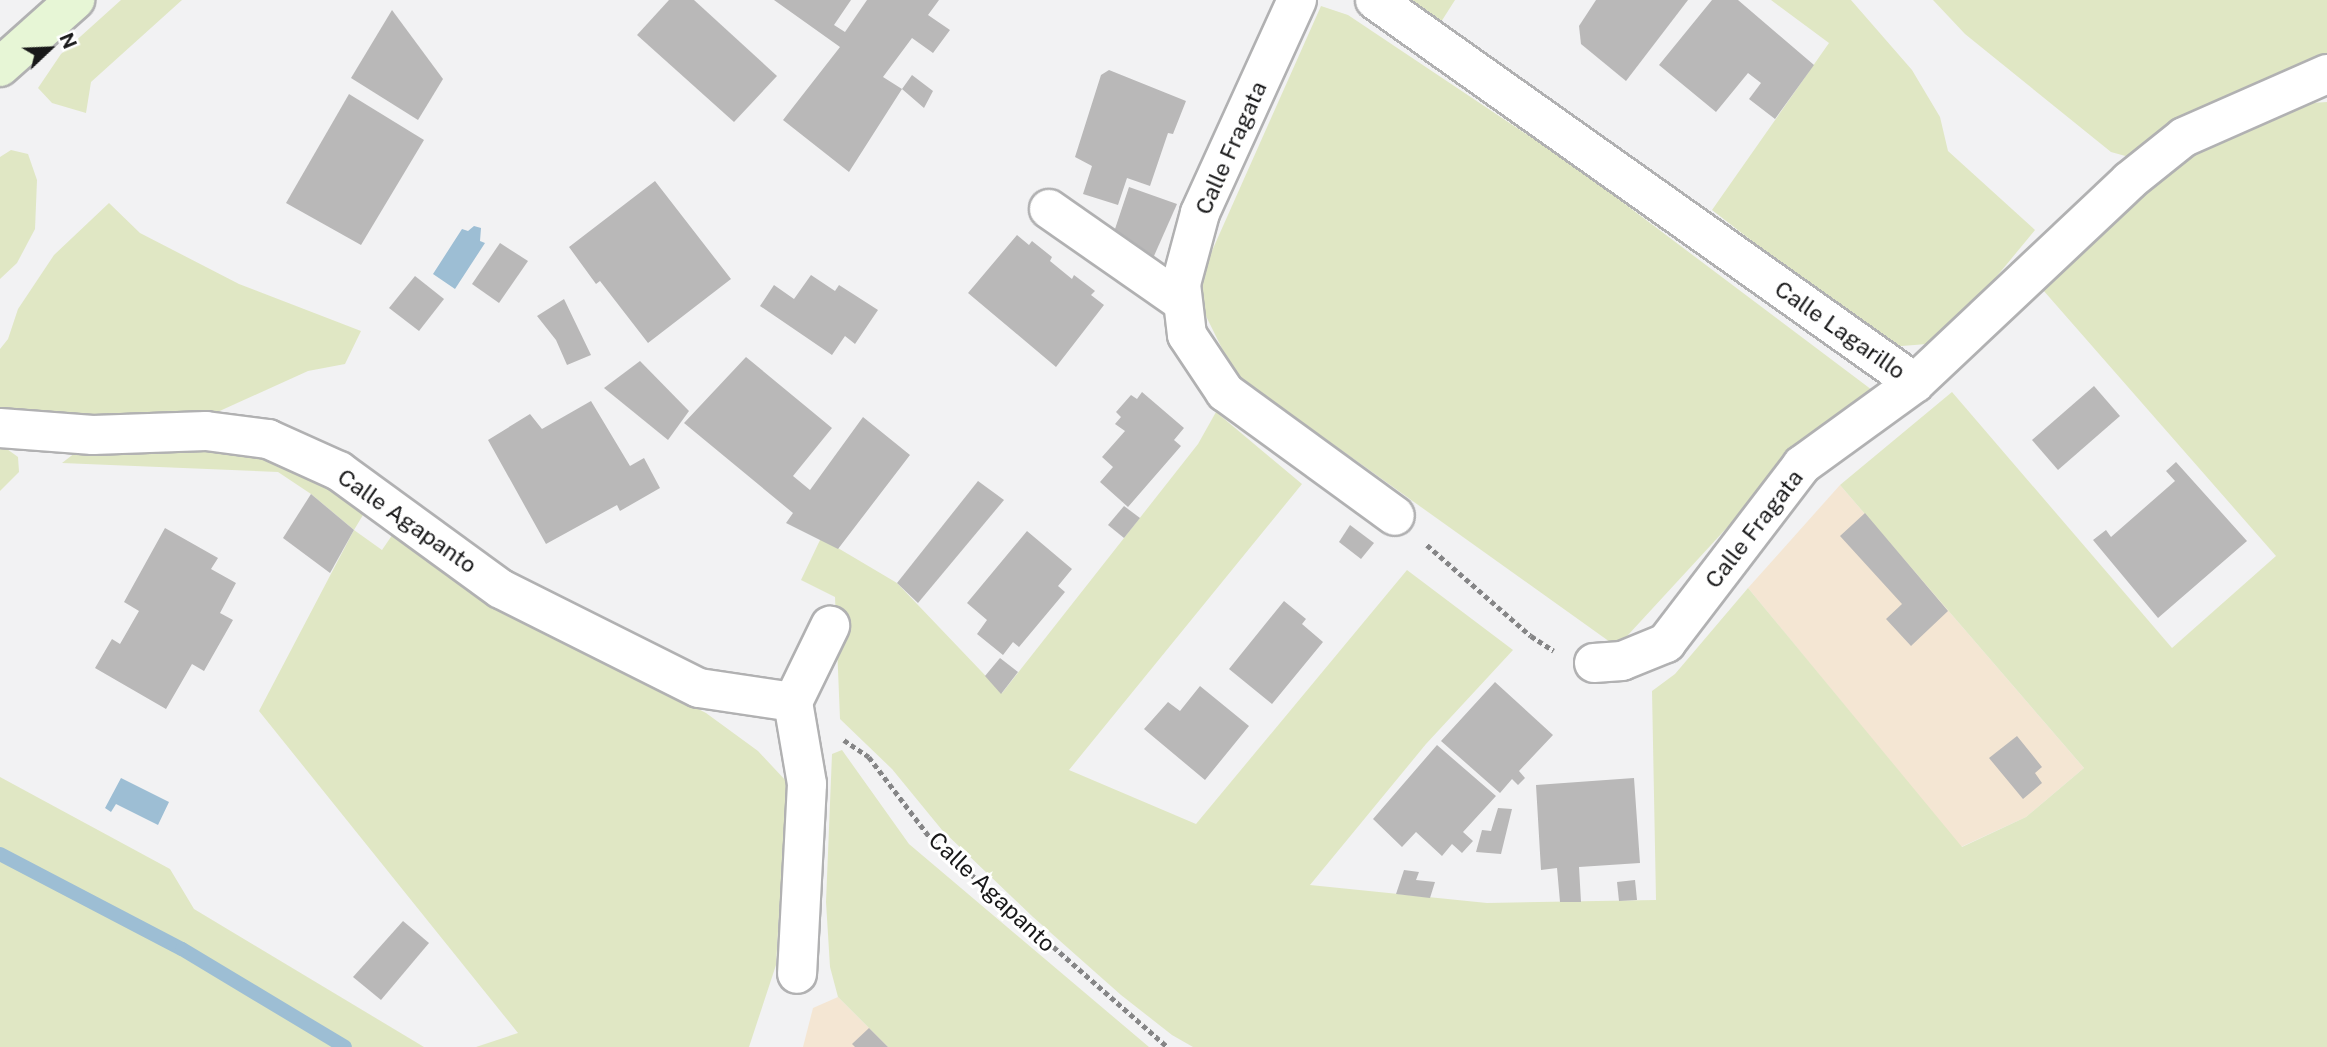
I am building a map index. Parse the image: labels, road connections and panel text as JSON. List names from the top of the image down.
{
  "streets": {
    "street": ["Calle Fragata", "Calle Lagarillo", "Calle Agapanto"]
  },
  "crossings": [
    ["Calle Fragata", "Calle Lagarillo"]
  ],
  "north": "top right"
}
